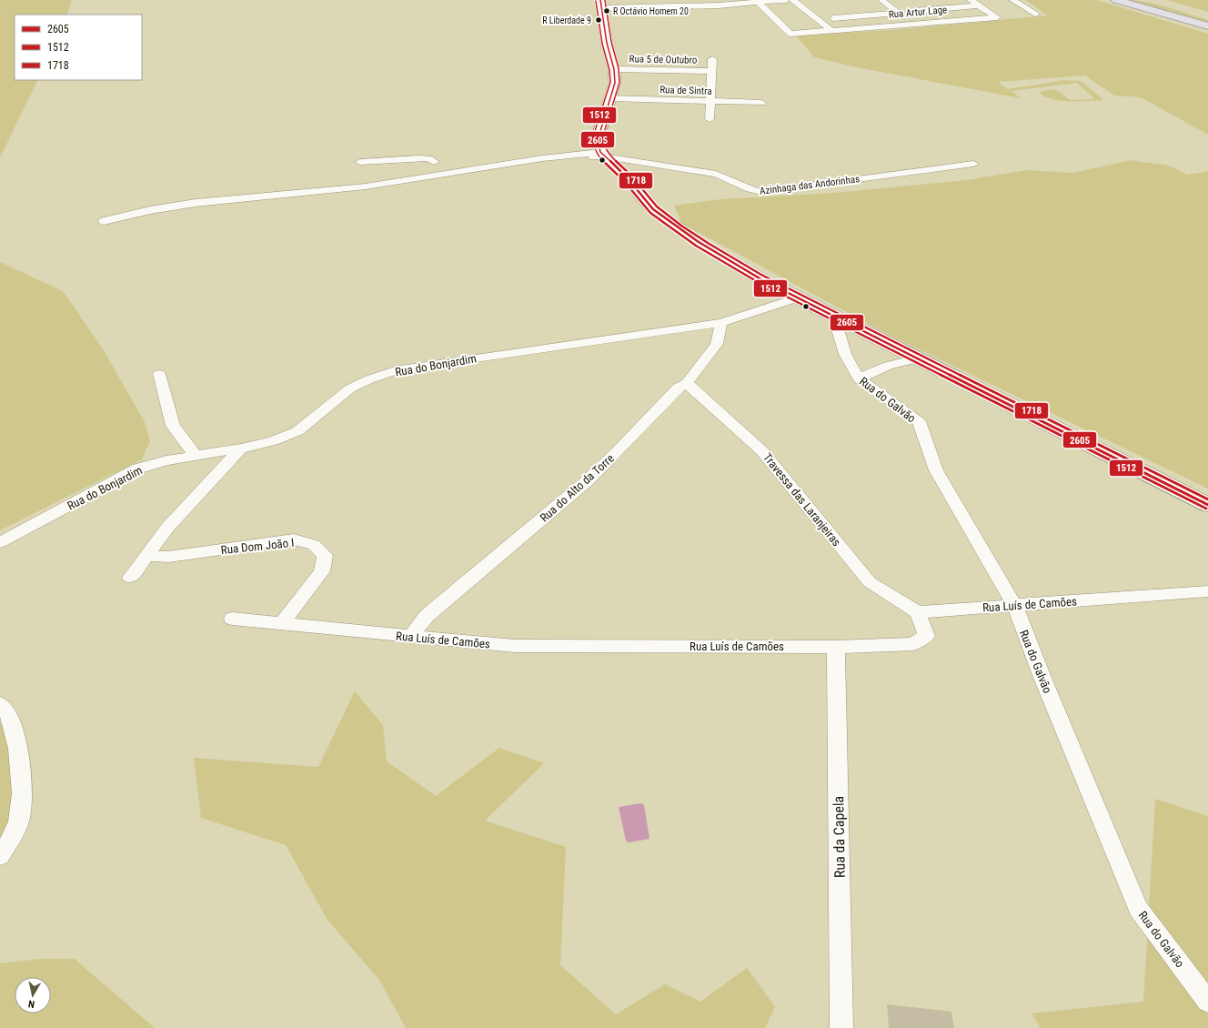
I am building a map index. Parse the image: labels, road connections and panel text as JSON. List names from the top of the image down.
{
  "streets": {
    "street": [
      "Rua Artur Lage",
      "Rua 5 de Outubro",
      "Rua de Sintra",
      "Azinhaga das Andorinhas",
      "Rua do Bonjardim",
      "Rua do Galvão",
      "Rua do Alto da Torre",
      "Travessa das Laranjeiras",
      "Rua Dom João I",
      "Rua Luís de Camões",
      "Rua da Capela"
    ]
  },
  "crossings": [
    ["Rua do Bonjardim", "Rua do Alto da Torre"],
    ["Rua do Galvão", "Rua Luís de Camões"],
    ["Rua do Alto da Torre", "Travessa das Laranjeiras"],
    ["Rua do Alto da Torre", "Rua Luís de Camões"],
    ["Travessa das Laranjeiras", "Rua Luís de Camões"],
    ["Rua Dom João I", "Rua Luís de Camões"],
    ["Rua Luís de Camões", "Rua da Capela"]
  ],
  "places": ["R Octávio Homem 20", "R Liberdade 9"],
  "lines": ["transit line 2605", "transit line 1718", "transit line 1512"],
  "legend": ["2605", "1512", "1718"],
  "north": "bottom"
}
